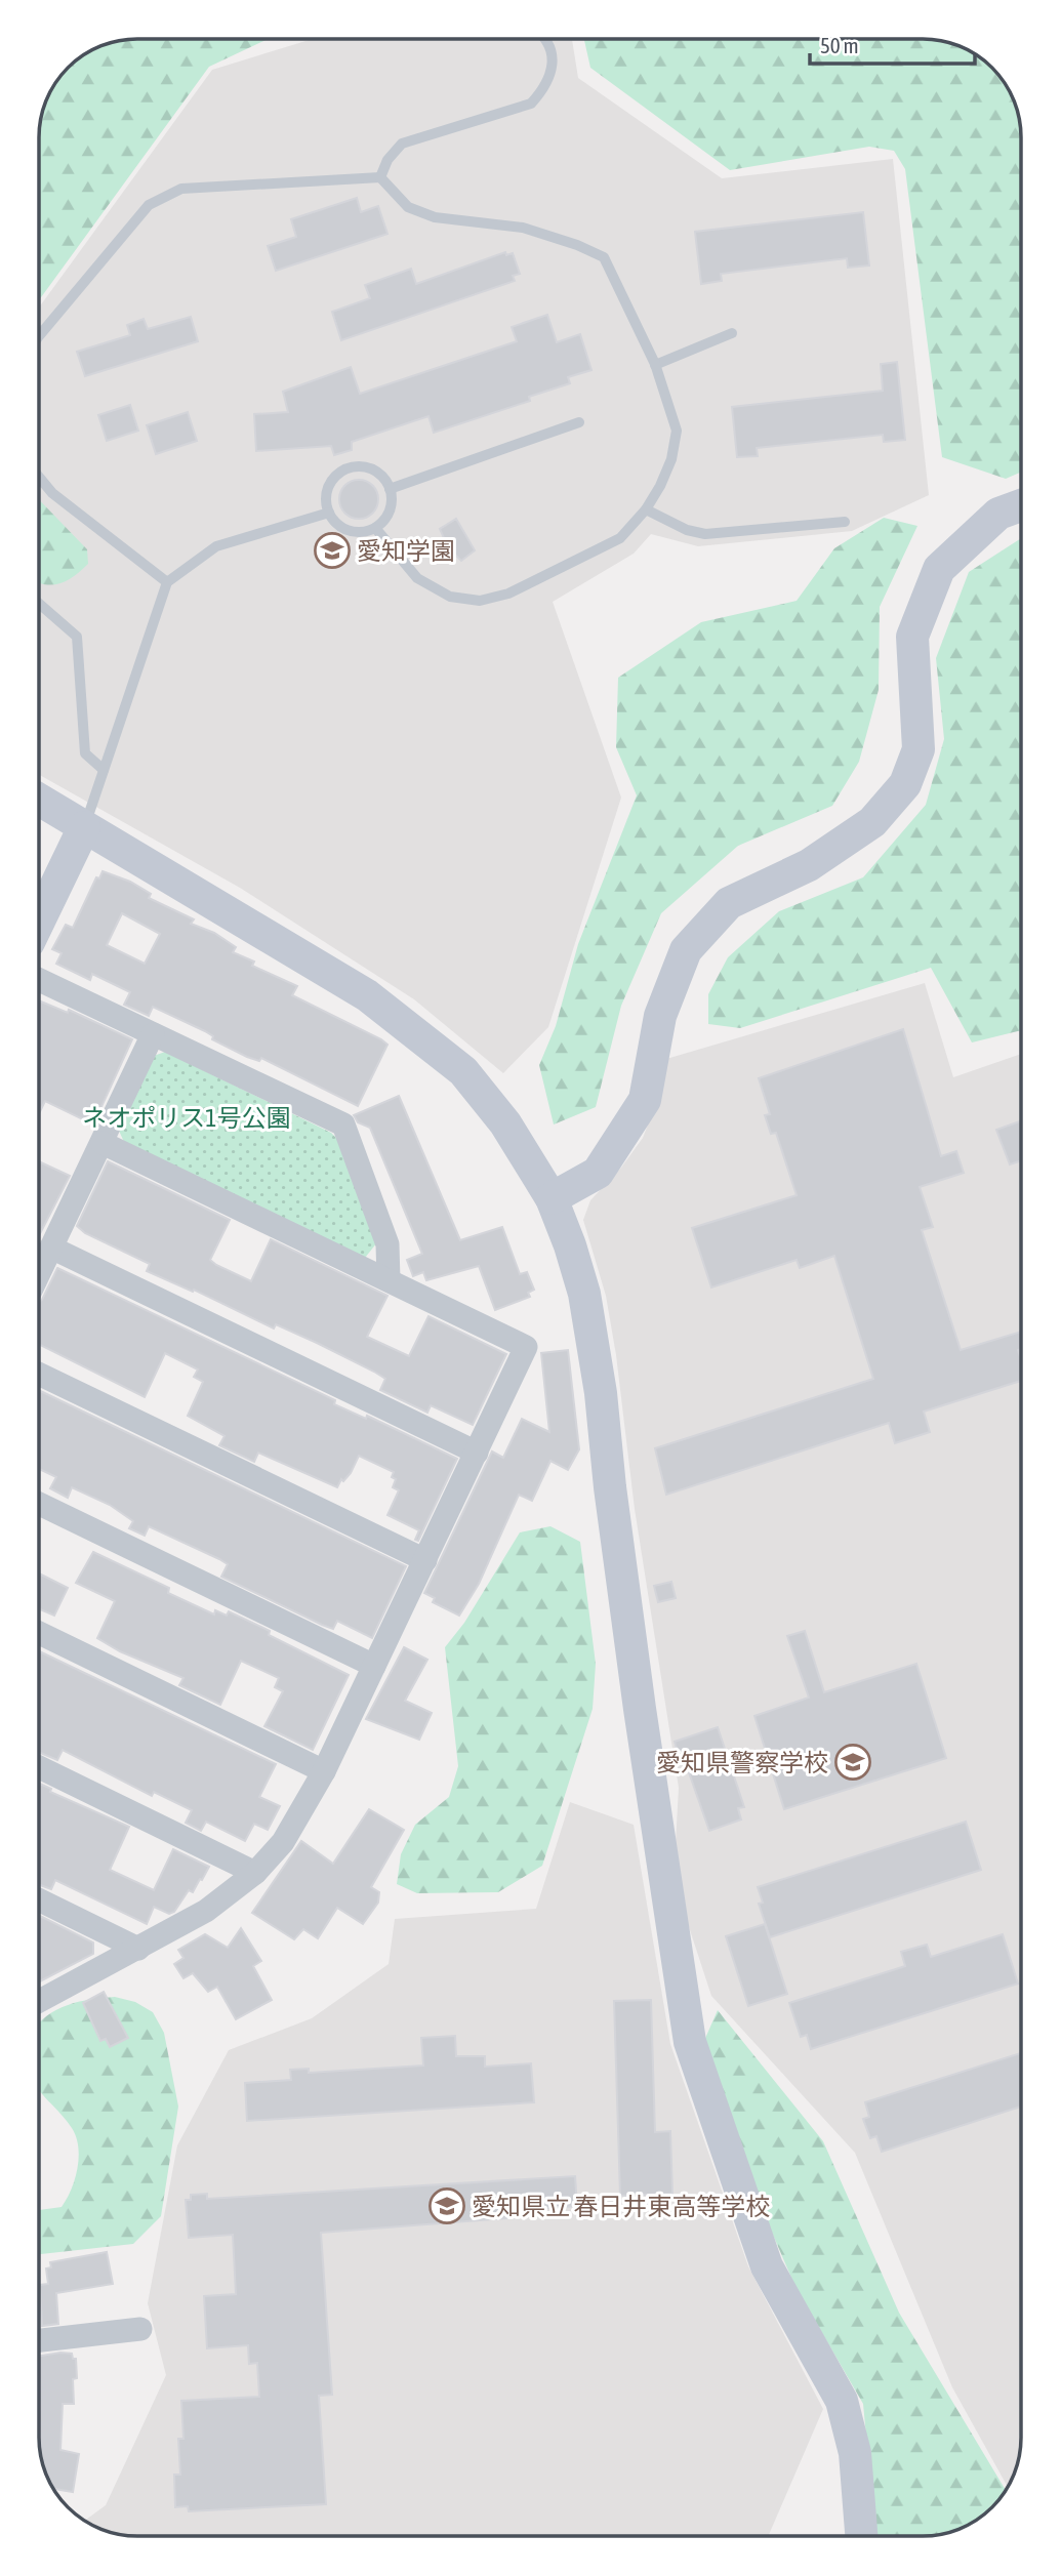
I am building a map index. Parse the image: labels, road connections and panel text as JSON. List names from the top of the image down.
{
  "parks": ["ネオポリス1号公園"],
  "places": {
    "school or university": ["愛知学園", "愛知県警察学校", "愛知県立 春日井東高等学校"]
  },
  "scale_bar": "50 m"
}
